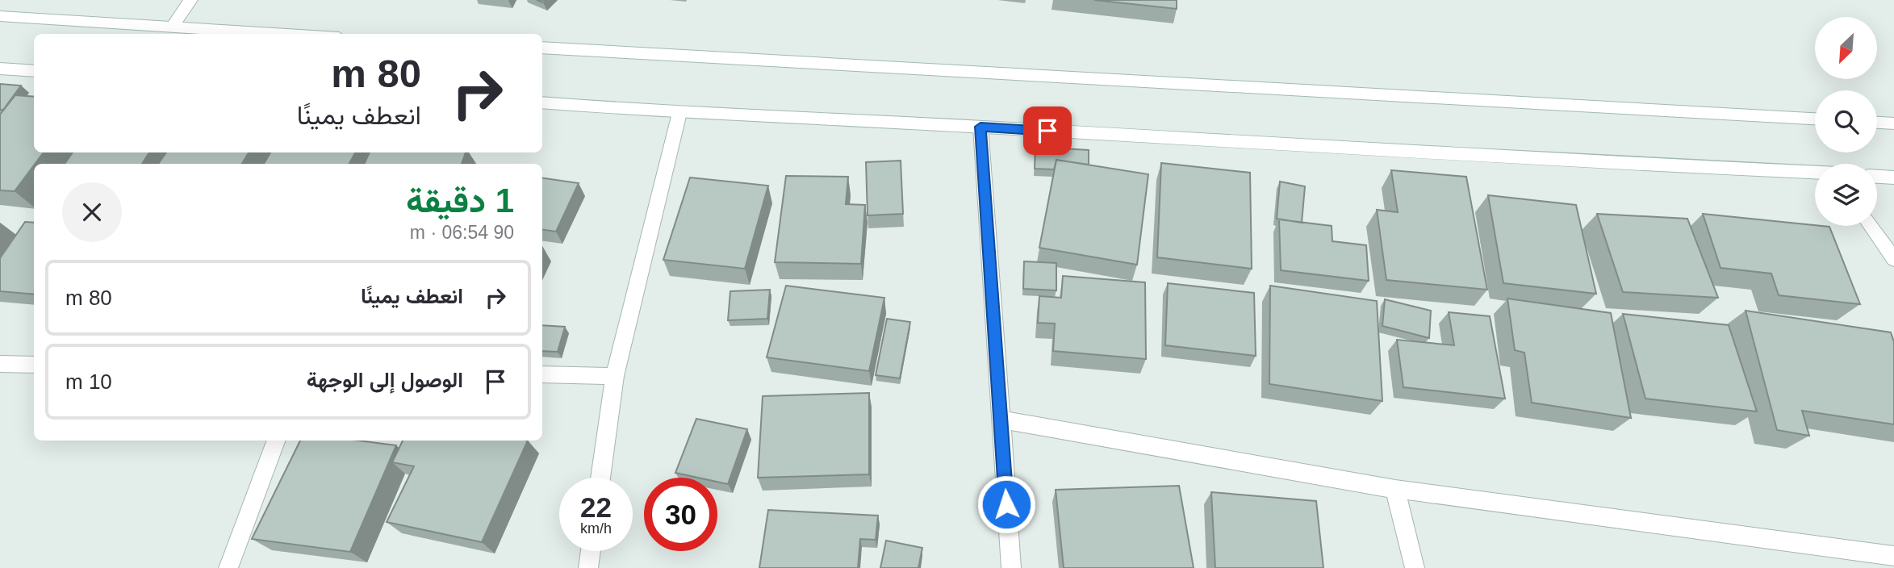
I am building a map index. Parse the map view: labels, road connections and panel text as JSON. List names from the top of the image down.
{
  "north": "bottom left",
  "page": {
    "turn": ["80 m", "انعطف يمينًا"],
    "heading": ["1 دقيقة", "90 m · 06:54"],
    "list": [
      {
        "name": "انعطف يمينًا",
        "value": "80 m"
      },
      {
        "name": "الوصول إلى الوجهة",
        "value": "10 m"
      }
    ],
    "speed": "22 km/h",
    "limit": "30"
  }
}
